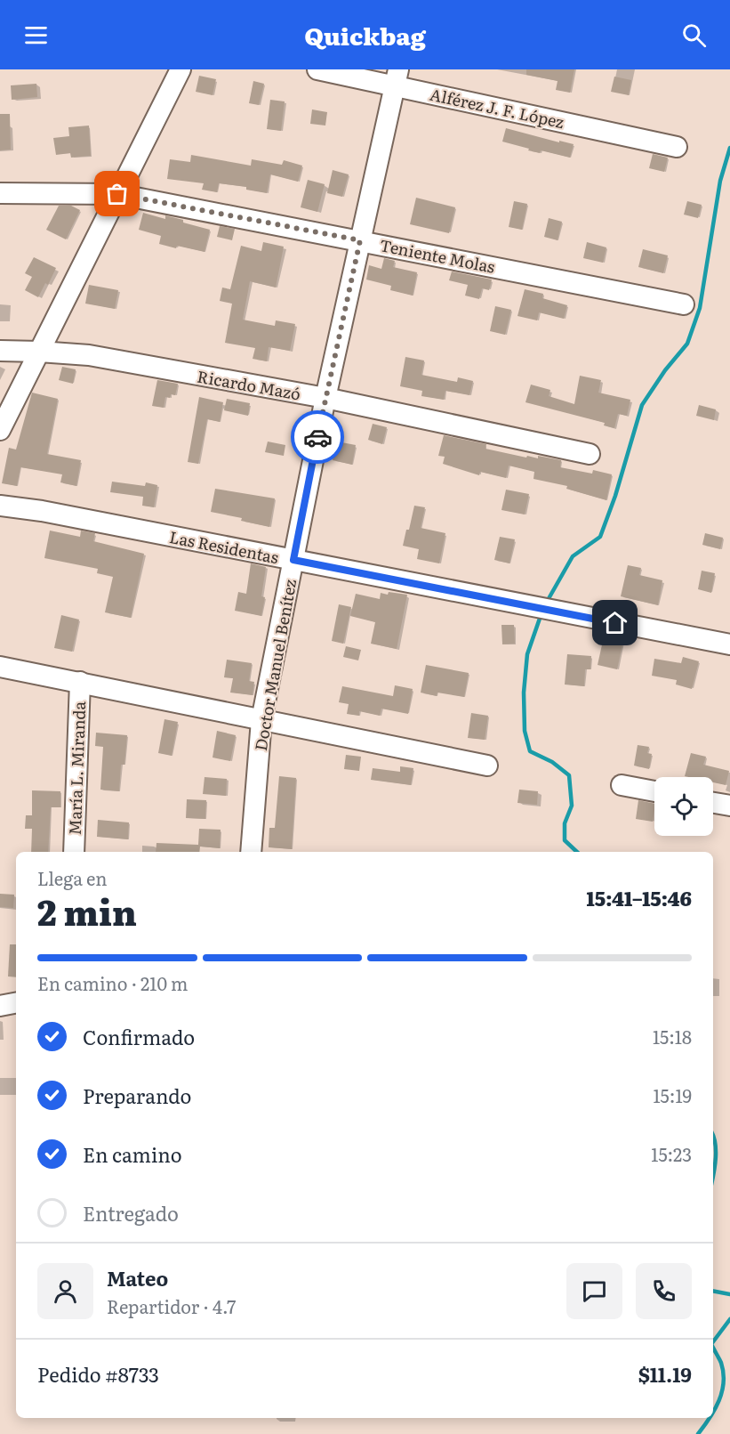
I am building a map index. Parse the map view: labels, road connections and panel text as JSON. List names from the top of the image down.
{
  "streets": {
    "street": [
      "Alférez J. F. López",
      "Teniente Molas",
      "Ricardo Mazó",
      "Las Residentas",
      "Doctor Manuel Benítez",
      "María L. Miranda"
    ]
  },
  "crossings": [
    ["Alférez J. F. López", "Doctor Manuel Benítez"],
    ["Teniente Molas", "Doctor Manuel Benítez"],
    ["Ricardo Mazó", "Doctor Manuel Benítez"],
    ["Las Residentas", "Doctor Manuel Benítez"]
  ],
  "page": {
    "header": "Quickbag",
    "heading": ["2 min", "Llega en", "15:41–15:46"],
    "panel": [
      "Mateo",
      "Repartidor · 4.7",
      "Pedido #8733",
      "$11.19"
    ],
    "bar": "En camino · 210 m",
    "list": [
      ["Confirmado", "15:18"],
      ["Preparando", "15:19"],
      ["En camino", "15:23"],
      "Entregado"
    ]
  }
}
